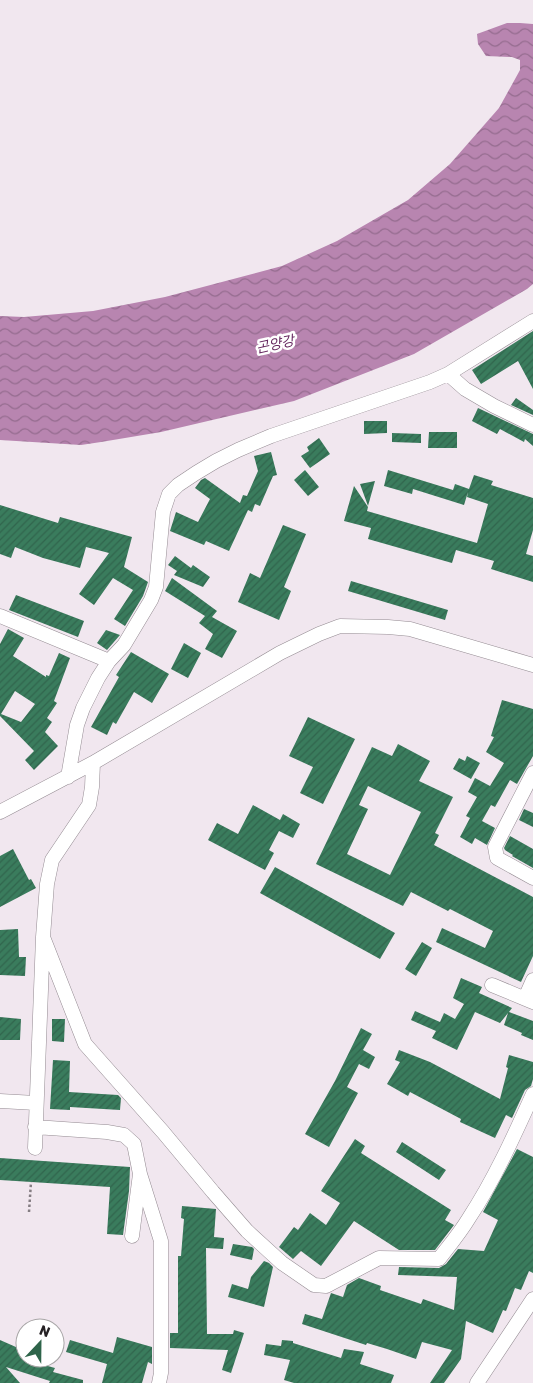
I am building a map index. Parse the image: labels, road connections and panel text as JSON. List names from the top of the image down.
{
  "water": ["곤양강"],
  "north": "top"
}
